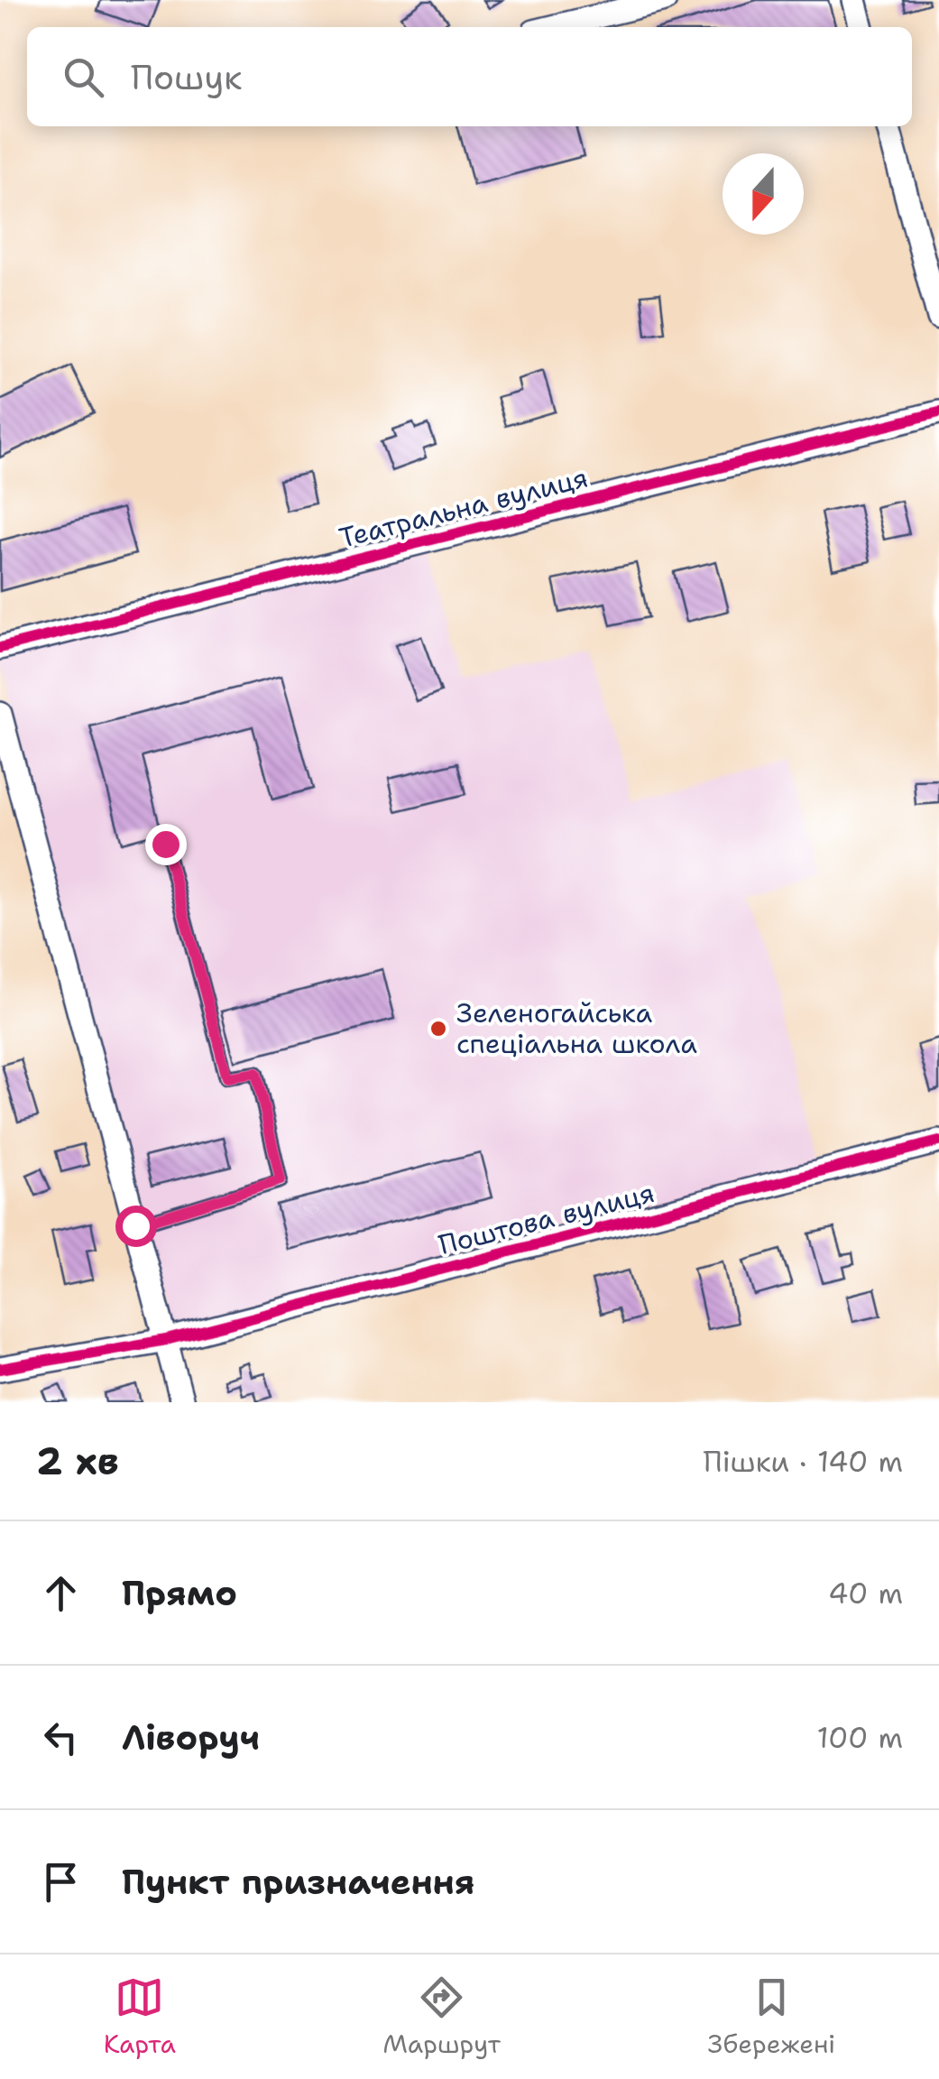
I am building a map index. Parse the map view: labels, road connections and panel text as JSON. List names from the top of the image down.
{
  "streets": {
    "street": ["Театральна вулиця", "Поштова вулиця"]
  },
  "places": ["Зеленогайська спеціальна школа"],
  "north": "bottom",
  "page": {
    "search": "Пошук",
    "heading": ["2 хв", "Пішки · 140 m"],
    "list": [
      ["Прямо", "40 m"],
      ["Ліворуч", "100 m"],
      "Пункт призначення"
    ],
    "nav": ["Карта", "Маршрут", "Збережені"]
  }
}
